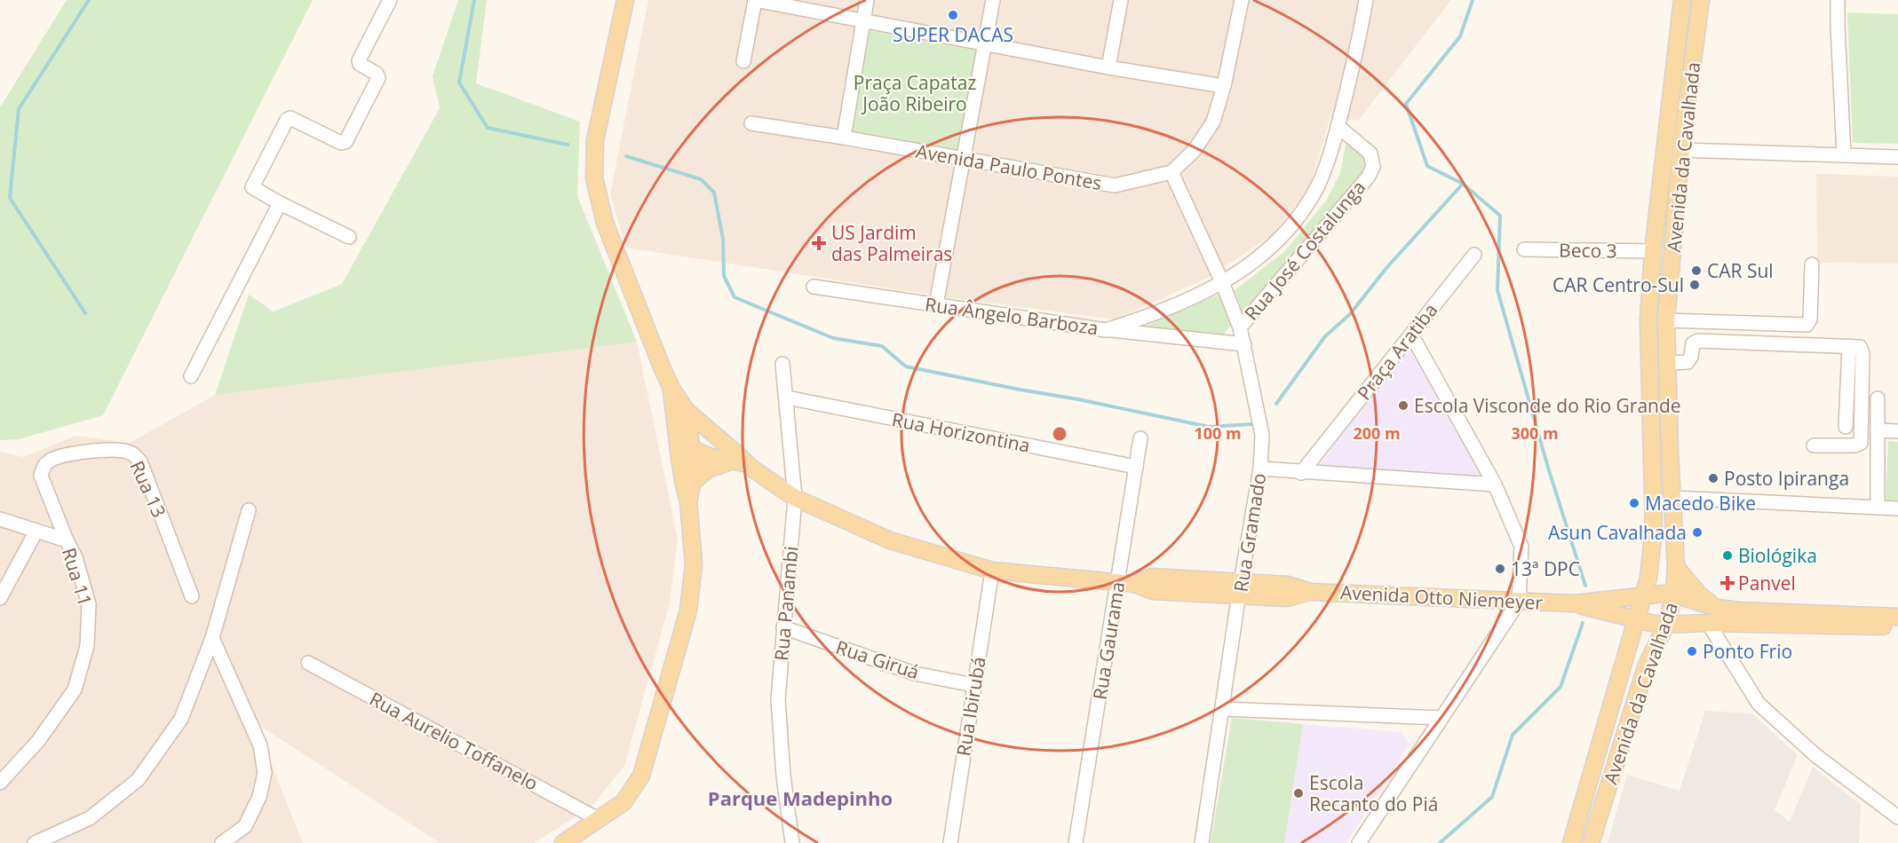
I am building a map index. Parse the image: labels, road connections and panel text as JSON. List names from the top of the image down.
{
  "streets": {
    "main road": ["Avenida da Cavalhada", "Avenida Otto Niemeyer"],
    "street": [
      "Avenida Paulo Pontes",
      "Rua José Costalunga",
      "Beco 3",
      "Rua Ângelo Barboza",
      "Praça Aratiba",
      "Rua Horizontina",
      "Rua 13",
      "Rua Gramado",
      "Rua 11",
      "Rua Panambi",
      "Rua Gaurama",
      "Rua Giruá",
      "Rua Ibirubá",
      "Rua Aurelio Toffanelo"
    ]
  },
  "crossings": [
    ["Avenida da Cavalhada", "Beco 3"],
    ["Avenida da Cavalhada", "Avenida Otto Niemeyer"],
    ["Avenida Paulo Pontes", "Rua Gramado"],
    ["Rua José Costalunga", "Rua Ângelo Barboza"],
    ["Rua José Costalunga", "Rua Gramado"],
    ["Rua Ângelo Barboza", "Rua Gramado"],
    ["Rua Horizontina", "Rua Panambi"],
    ["Rua Horizontina", "Rua Gaurama"],
    ["Rua 13", "Rua 11"],
    ["Rua Gramado", "Avenida Otto Niemeyer"],
    ["Avenida Otto Niemeyer", "Rua Panambi"],
    ["Avenida Otto Niemeyer", "Rua Gaurama"],
    ["Avenida Otto Niemeyer", "Rua Ibirubá"],
    ["Rua Panambi", "Rua Giruá"],
    ["Rua Giruá", "Rua Ibirubá"]
  ],
  "districts": ["Parque Madepinho"],
  "parks": ["Praça Capataz João Ribeiro"],
  "places": {
    "other": [
      "SUPER DACAS",
      "CAR Sul",
      "CAR Centro-Sul",
      "Escola Visconde do Rio Grande",
      "Posto Ipiranga",
      "Macedo Bike",
      "Asun Cavalhada",
      "Biológika",
      "13ª DPC",
      "Ponto Frio",
      "Escola Recanto do Piá"
    ],
    "health": ["US Jardim das Palmeiras", "Panvel"]
  },
  "rings": ["100 m", "200 m", "300 m"]
}
